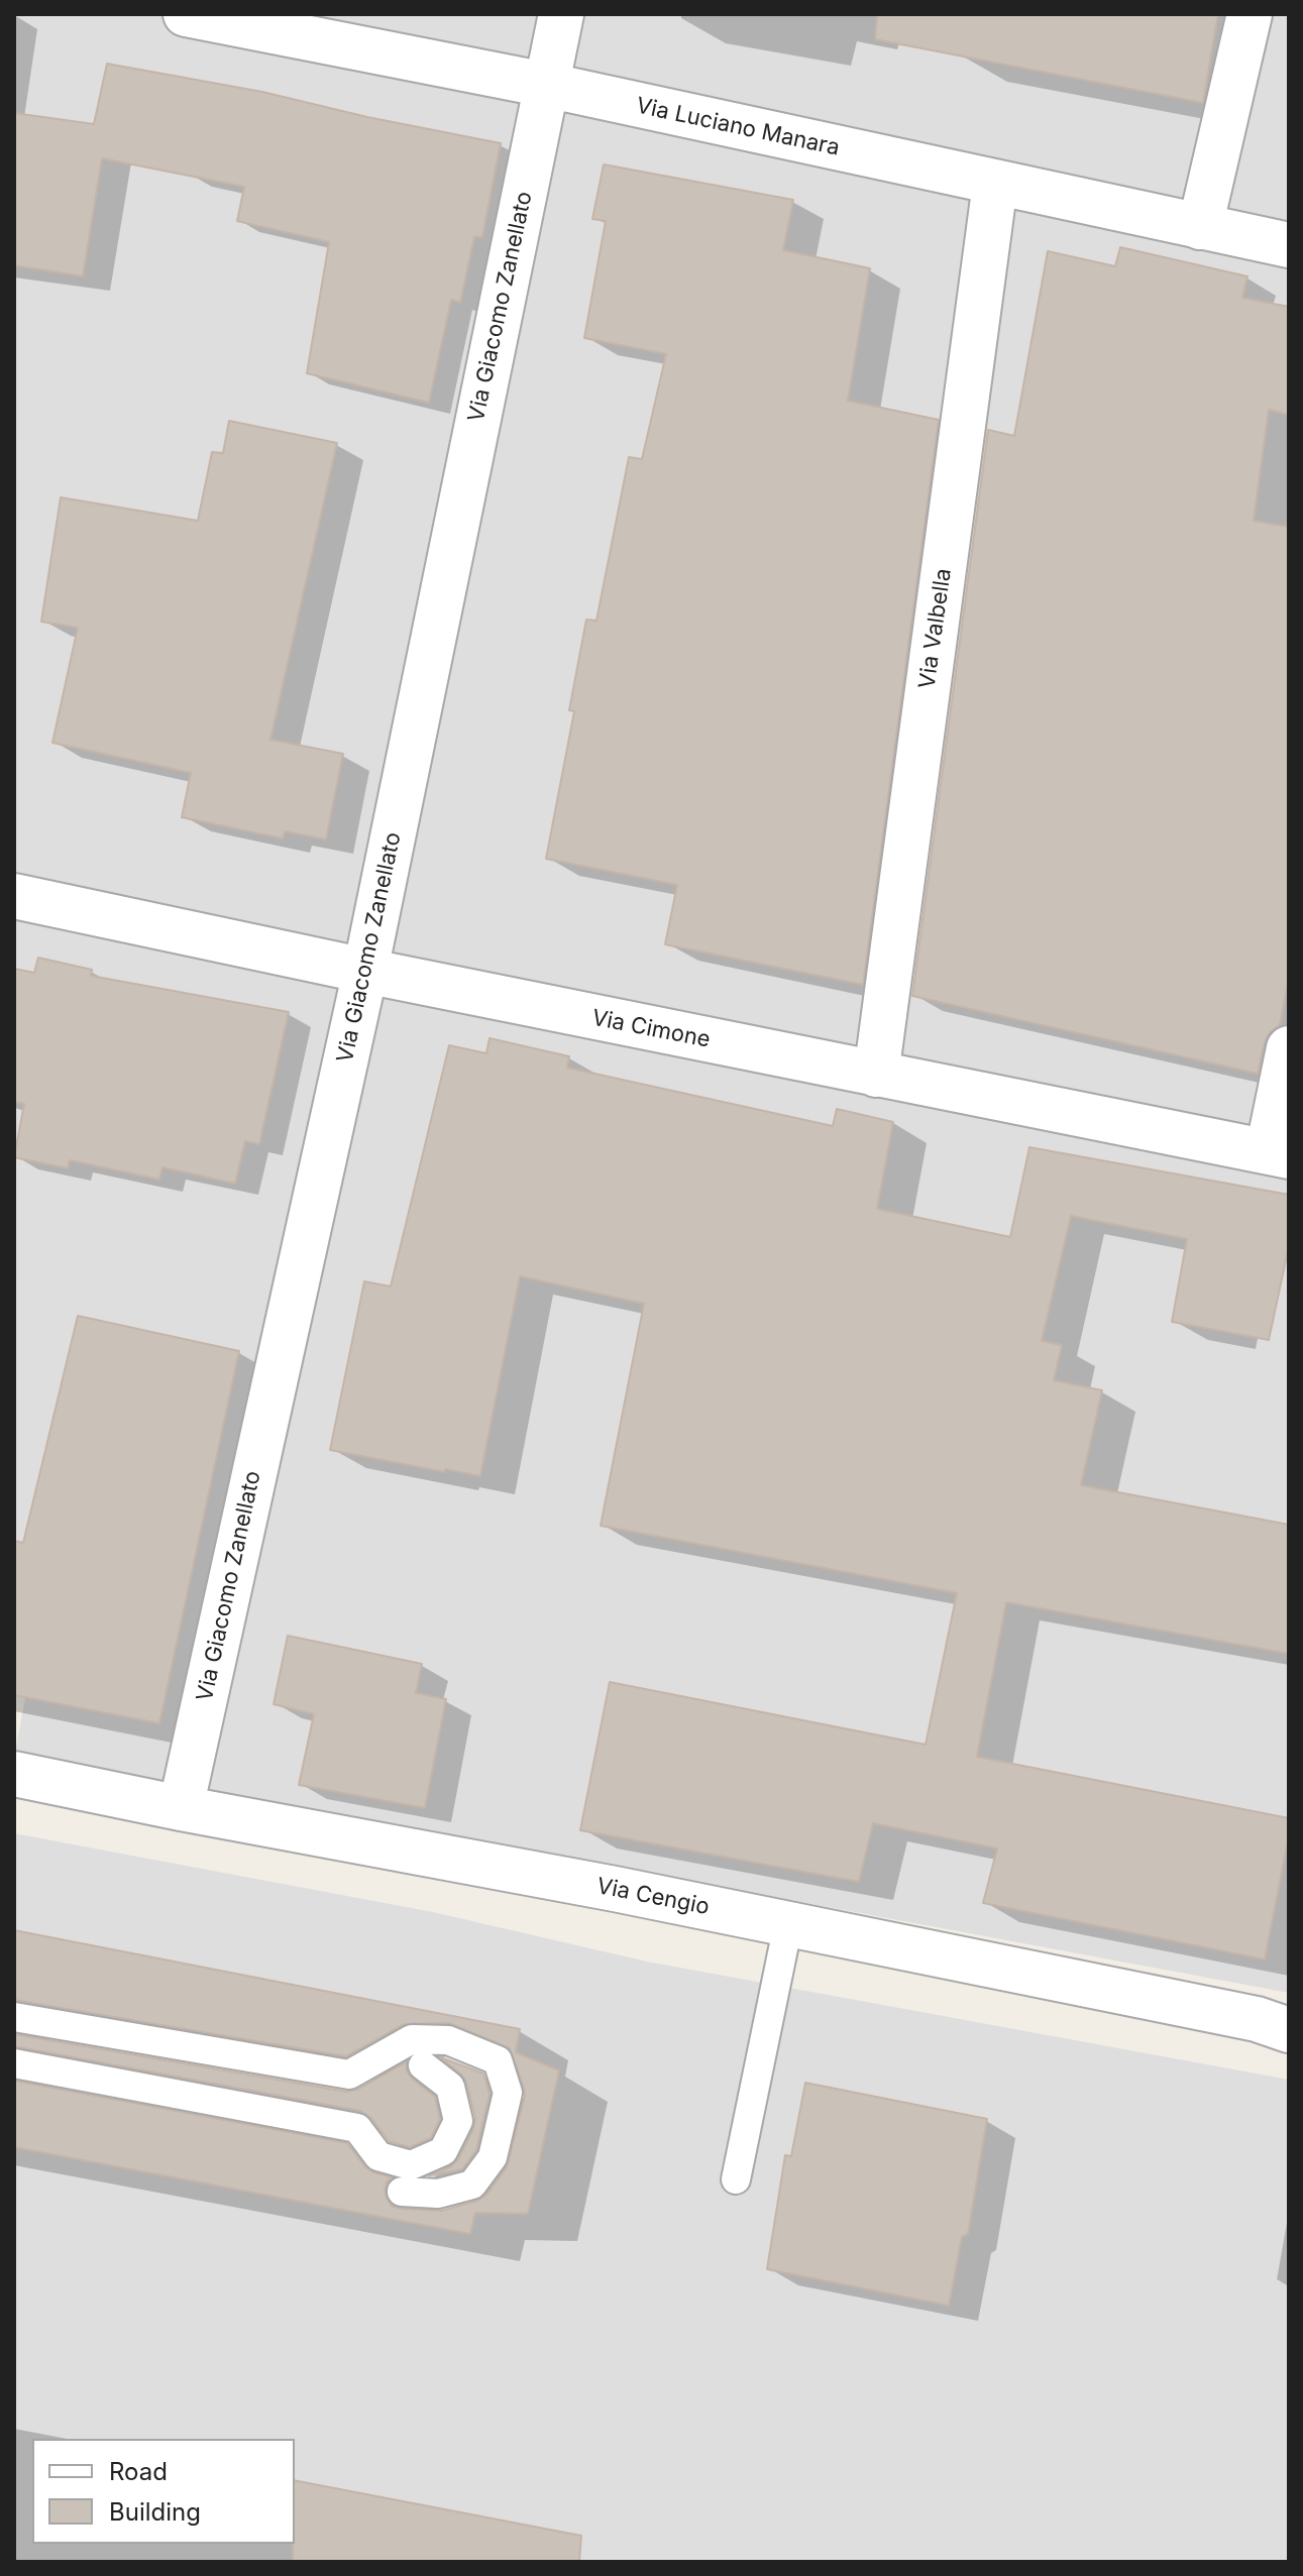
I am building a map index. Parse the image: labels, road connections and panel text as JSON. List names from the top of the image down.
{
  "streets": {
    "street": [
      "Via Luciano Manara",
      "Via Giacomo Zanellato",
      "Via Valbella",
      "Via Cimone",
      "Via Cengio"
    ]
  },
  "crossings": [
    ["Via Luciano Manara", "Via Giacomo Zanellato"],
    ["Via Luciano Manara", "Via Valbella"],
    ["Via Giacomo Zanellato", "Via Cimone"],
    ["Via Giacomo Zanellato", "Via Cengio"],
    ["Via Valbella", "Via Cimone"]
  ],
  "legend": ["Road", "Building"]
}
